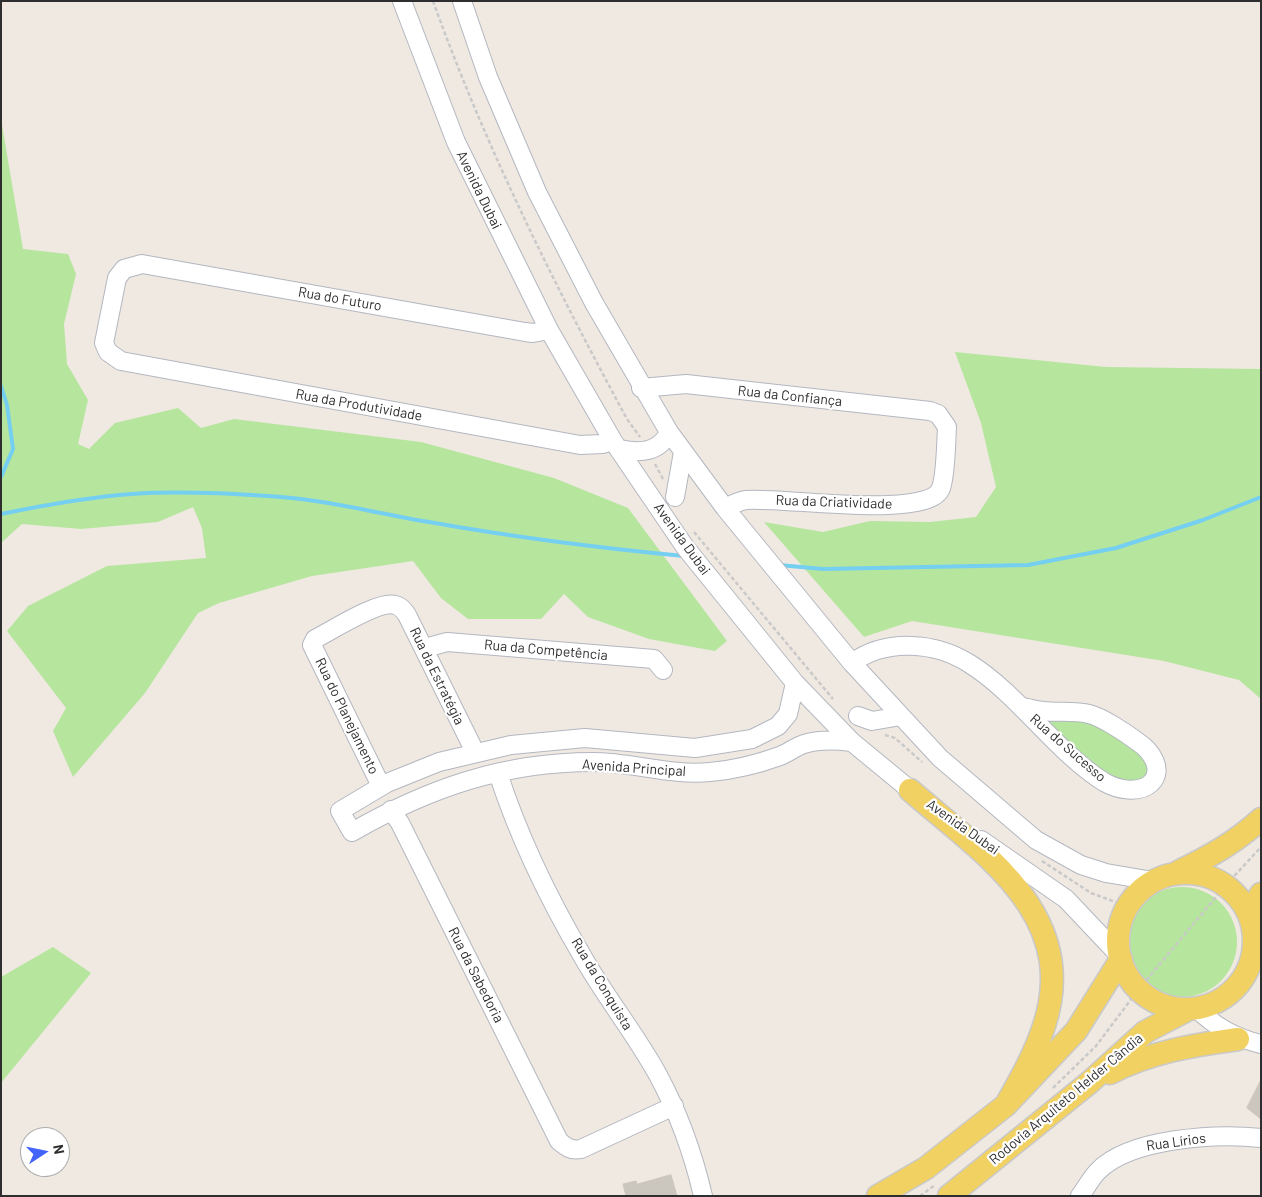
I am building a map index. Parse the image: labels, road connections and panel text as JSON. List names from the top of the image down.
{
  "streets": {
    "main road": ["Rodovia Arquiteto Helder Cândia"],
    "street": [
      "Avenida Dubai",
      "Rua do Futuro",
      "Rua da Confiança",
      "Rua da Produtividade",
      "Rua da Criatividade",
      "Rua da Competência",
      "Rua da Estratégia",
      "Rua do Planejamento",
      "Rua do Sucesso",
      "Avenida Principal",
      "Rua da Sabedoria",
      "Rua da Conquista",
      "Rua Lírios"
    ]
  },
  "crossings": [
    ["Avenida Dubai", "Rua do Futuro"],
    ["Avenida Dubai", "Rua da Produtividade"],
    ["Avenida Dubai", "Avenida Principal"],
    ["Avenida Dubai", "Rodovia Arquiteto Helder Cândia"],
    ["Rua do Futuro", "Rua da Produtividade"],
    ["Rua da Confiança", "Rua da Criatividade"],
    ["Rua da Competência", "Rua da Estratégia"],
    ["Rua da Estratégia", "Rua do Planejamento"],
    ["Rua da Estratégia", "Avenida Principal"],
    ["Rua do Planejamento", "Avenida Principal"],
    ["Avenida Principal", "Rua da Sabedoria"],
    ["Avenida Principal", "Rua da Conquista"],
    ["Rua da Sabedoria", "Rua da Conquista"]
  ],
  "north": "right"
}
